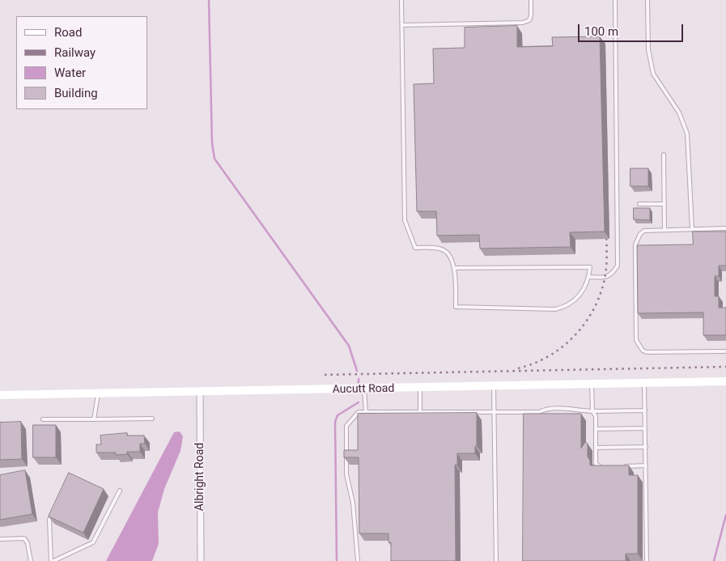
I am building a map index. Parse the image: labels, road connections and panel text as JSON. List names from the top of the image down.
{
  "streets": {
    "street": ["Aucutt Road", "Albright Road"]
  },
  "crossings": [
    ["Aucutt Road", "Albright Road"]
  ],
  "legend": [
    "Road",
    "Railway",
    "Water",
    "Building"
  ],
  "scale_bar": "100 m"
}
